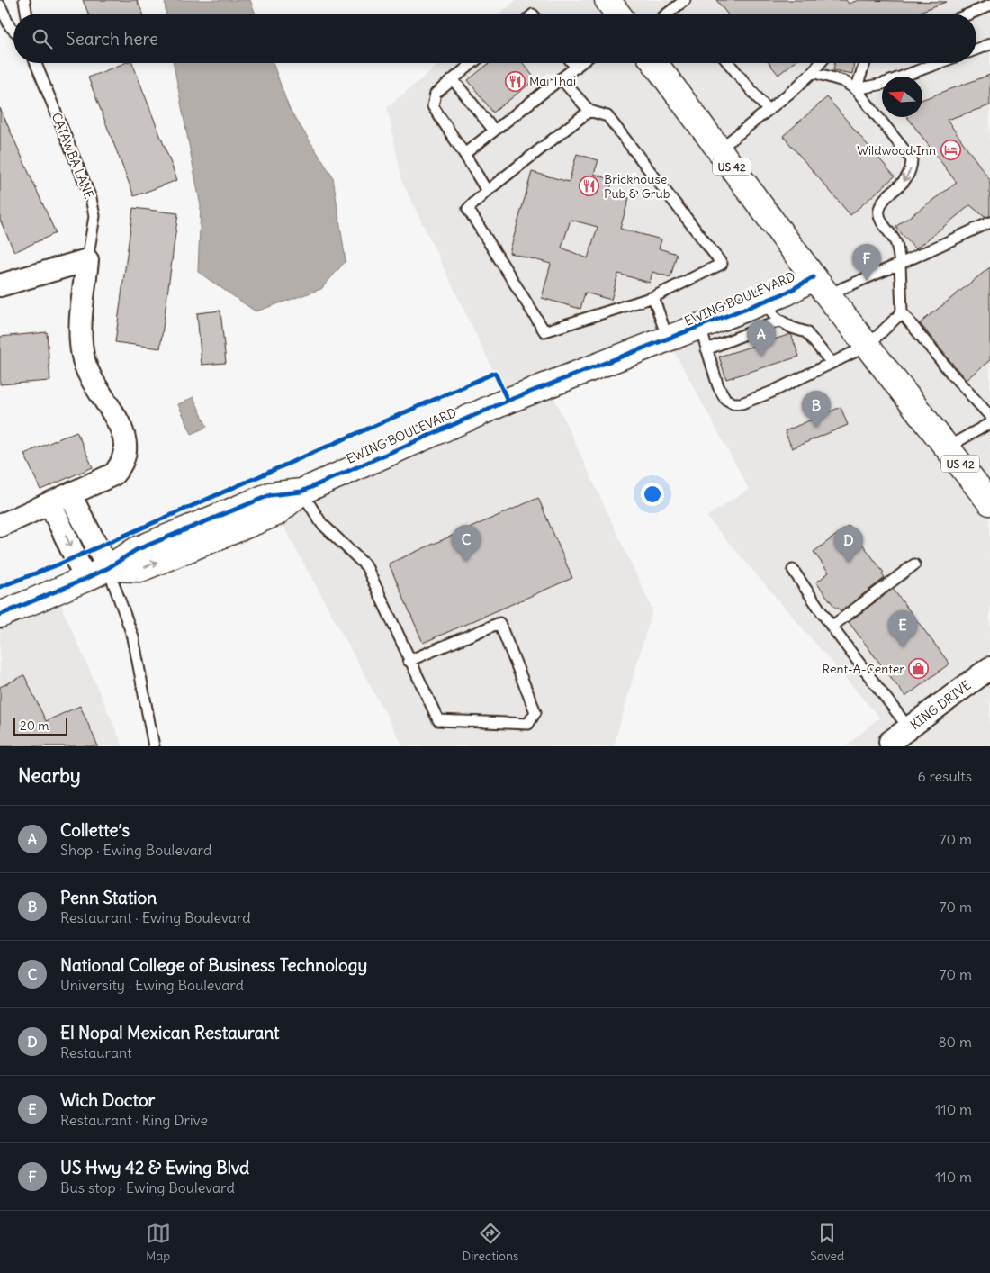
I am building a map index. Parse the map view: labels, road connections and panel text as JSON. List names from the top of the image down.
{
  "streets": {
    "street": [
      "CATAWBA LANE",
      "US 42",
      "EWING BOULEVARD",
      "KING DRIVE"
    ]
  },
  "crossings": [
    ["US 42", "EWING BOULEVARD"]
  ],
  "places": {
    "restaurant": ["Mai Thai", "Brickhouse Pub & Grub"],
    "hotel": ["Wildwood Inn"],
    "shop": ["Rent-A-Center"]
  },
  "scale_bar": "20 m",
  "north": "left",
  "page": {
    "search": "Search here",
    "pins": [
      "F",
      "A",
      "B",
      "C",
      "D",
      "E"
    ],
    "scale": "20 m",
    "heading": ["Nearby", "6 results"],
    "list": [
      {
        "mark": "A",
        "name": "Collette’s",
        "note": "Shop · Ewing Boulevard",
        "value": "70 m"
      },
      {
        "mark": "B",
        "name": "Penn Station",
        "note": "Restaurant · Ewing Boulevard",
        "value": "70 m"
      },
      {
        "mark": "C",
        "name": "National College of Business Technology",
        "note": "University · Ewing Boulevard",
        "value": "70 m"
      },
      {
        "mark": "D",
        "name": "El Nopal Mexican Restaurant",
        "note": "Restaurant",
        "value": "80 m"
      },
      {
        "mark": "E",
        "name": "Wich Doctor",
        "note": "Restaurant · King Drive",
        "value": "110 m"
      },
      {
        "mark": "F",
        "name": "US Hwy 42 & Ewing Blvd",
        "note": "Bus stop · Ewing Boulevard",
        "value": "110 m"
      }
    ],
    "nav": ["Map", "Directions", "Saved"]
  }
}
